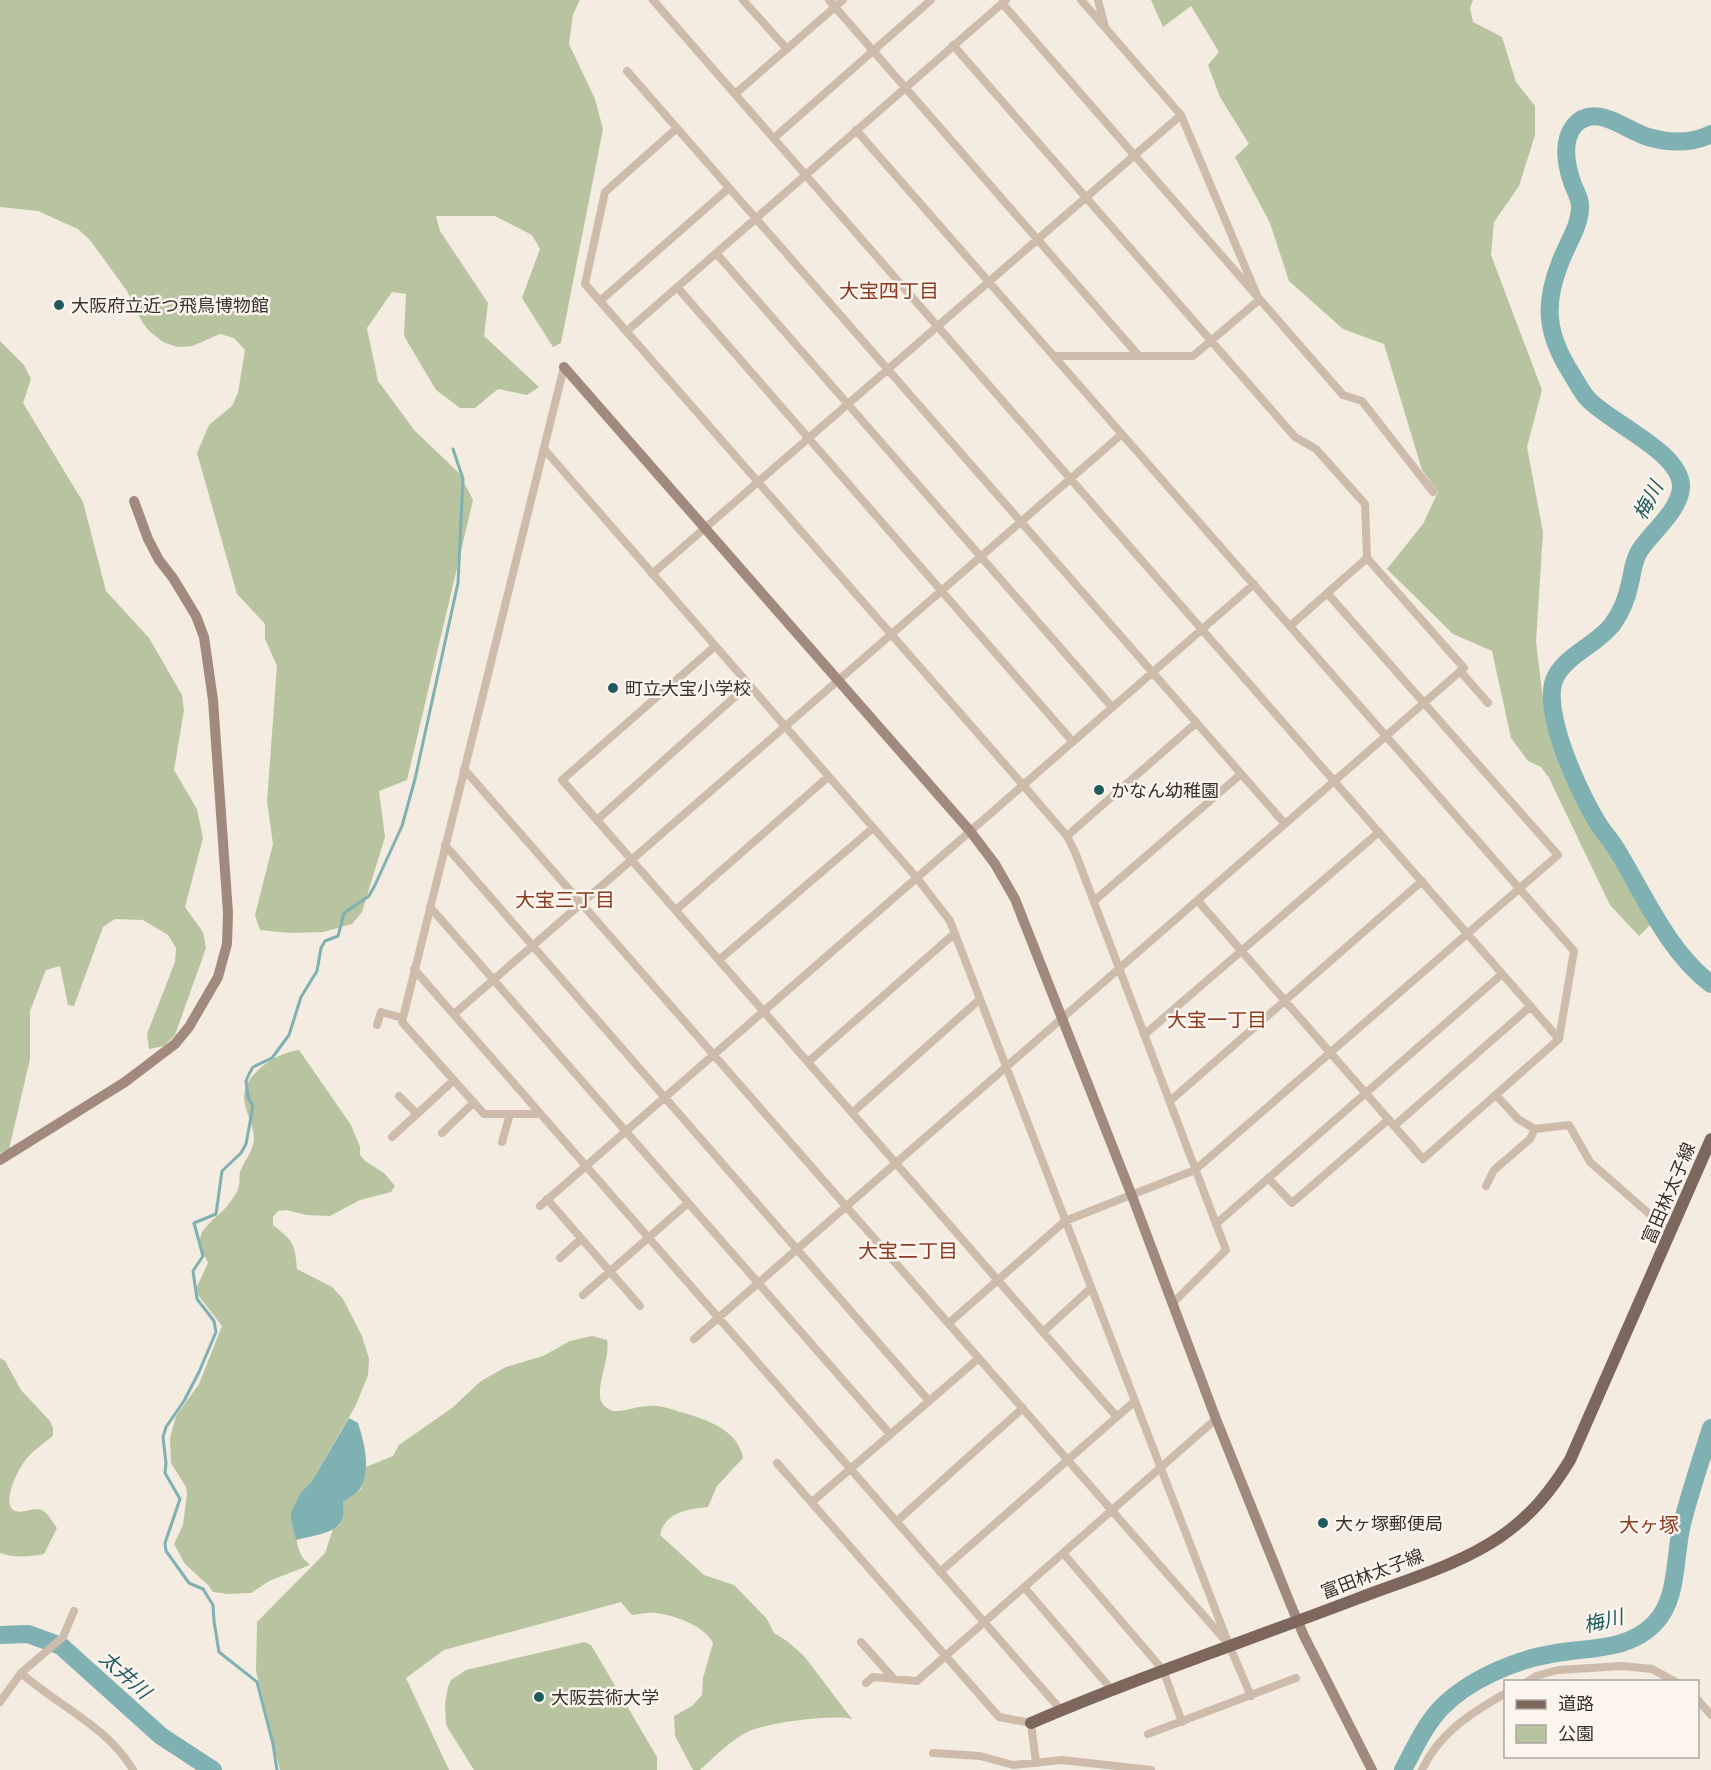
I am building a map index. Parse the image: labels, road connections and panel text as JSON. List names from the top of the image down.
{
  "streets": {
    "main road": ["富田林太子線"]
  },
  "districts": [
    "大宝四丁目",
    "大宝三丁目",
    "大宝一丁目",
    "大宝二丁目",
    "大ヶ塚"
  ],
  "water": ["梅川", "太井川"],
  "places": [
    "大阪府立近つ飛鳥博物館",
    "町立大宝小学校",
    "かなん幼稚園",
    "大ヶ塚郵便局",
    "大阪芸術大学"
  ],
  "legend": ["道路", "公園"]
}
